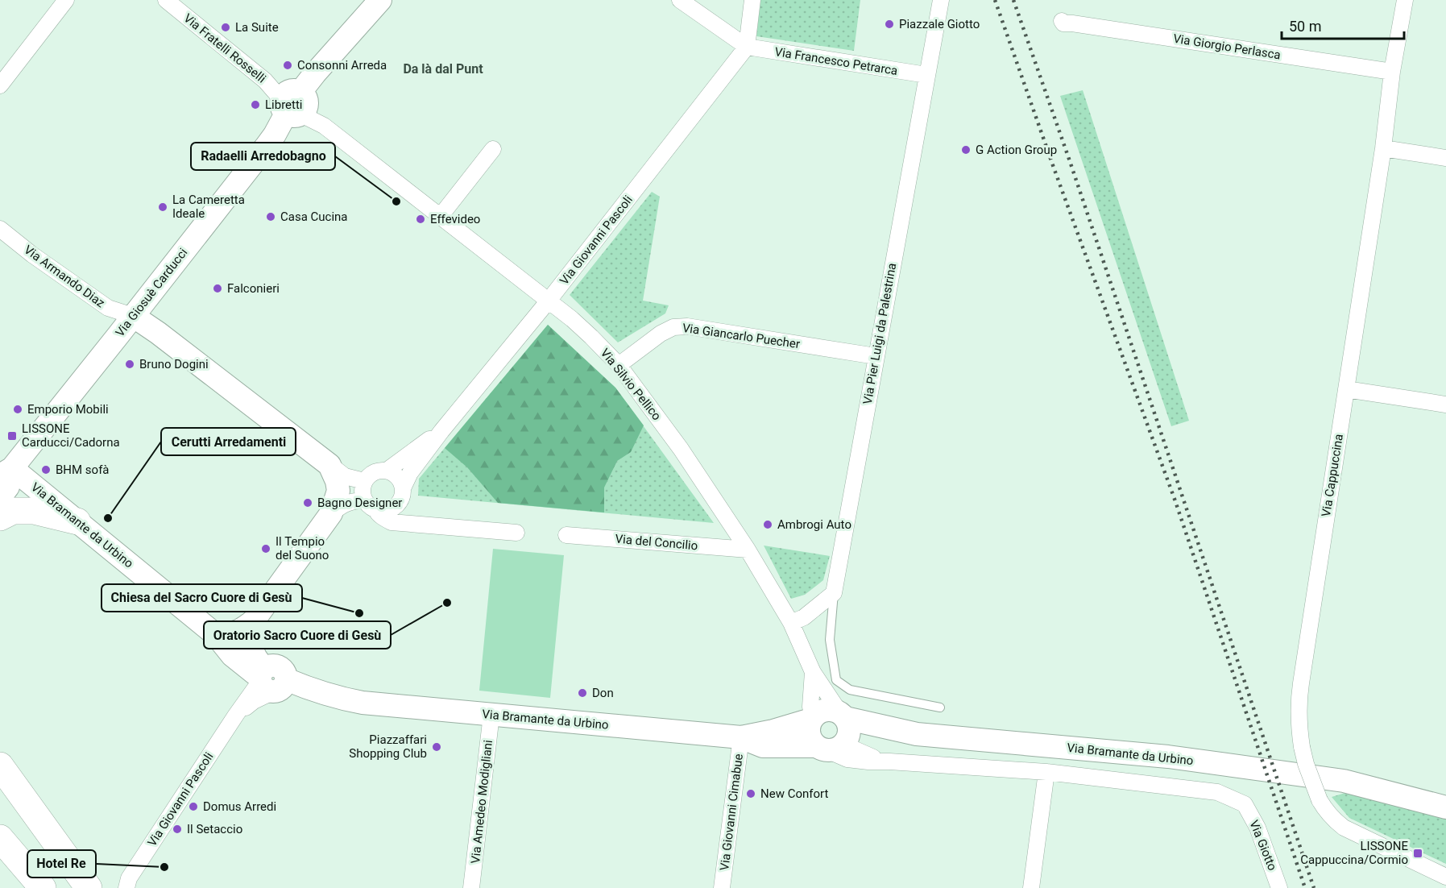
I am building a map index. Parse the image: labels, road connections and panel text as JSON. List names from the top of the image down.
{
  "streets": {
    "street": [
      "Via Giorgio Perlasca",
      "Via Fratelli Rosselli",
      "Via Francesco Petrarca",
      "Via Giovanni Pascoli",
      "Via Armando Diaz",
      "Via Giosuè Carducci",
      "Via Pier Luigi da Palestrina",
      "Via Giancarlo Puecher",
      "Via Silvio Pellico",
      "Via Cappuccina",
      "Via Bramante da Urbino",
      "Via del Concilio",
      "Via Amedeo Modigliani",
      "Via Giovanni Cimabue",
      "Via Giotto"
    ]
  },
  "crossings": [
    ["Via Giorgio Perlasca", "Via Cappuccina"],
    ["Via Fratelli Rosselli", "Via Giosuè Carducci"],
    ["Via Fratelli Rosselli", "Via Silvio Pellico"],
    ["Via Francesco Petrarca", "Via Giovanni Pascoli"],
    ["Via Francesco Petrarca", "Via Pier Luigi da Palestrina"],
    ["Via Giovanni Pascoli", "Via Silvio Pellico"],
    ["Via Giovanni Pascoli", "Via Bramante da Urbino"],
    ["Via Armando Diaz", "Via Giosuè Carducci"],
    ["Via Giosuè Carducci", "Via Silvio Pellico"],
    ["Via Giosuè Carducci", "Via Bramante da Urbino"],
    ["Via Pier Luigi da Palestrina", "Via Giancarlo Puecher"],
    ["Via Giancarlo Puecher", "Via Silvio Pellico"],
    ["Via Silvio Pellico", "Via Bramante da Urbino"],
    ["Via Silvio Pellico", "Via del Concilio"],
    ["Via Bramante da Urbino", "Via Amedeo Modigliani"],
    ["Via Bramante da Urbino", "Via Giovanni Cimabue"],
    ["Via Bramante da Urbino", "Via Giotto"]
  ],
  "districts": ["Da là dal Punt"],
  "places": {
    "other": [
      "Piazzale Giotto",
      "La Suite",
      "Consonni Arreda",
      "Libretti",
      "G Action Group",
      "Radaelli Arredobagno",
      "La Cameretta Ideale",
      "Casa Cucina",
      "Effevideo",
      "Falconieri",
      "Bruno Dogini",
      "Emporio Mobili",
      "BHM sofà",
      "Bagno Designer",
      "Cerutti Arredamenti",
      "Ambrogi Auto",
      "Il Tempio del Suono",
      "Oratorio Sacro Cuore di Gesù",
      "Chiesa del Sacro Cuore di Gesù",
      "Don",
      "Piazzaffari Shopping Club",
      "New Confort",
      "Domus Arredi",
      "Il Setaccio",
      "Hotel Re"
    ],
    "transit": ["LISSONE Carducci/Cadorna", "LISSONE Cappuccina/Cormio"]
  },
  "scale_bar": "50 m"
}
